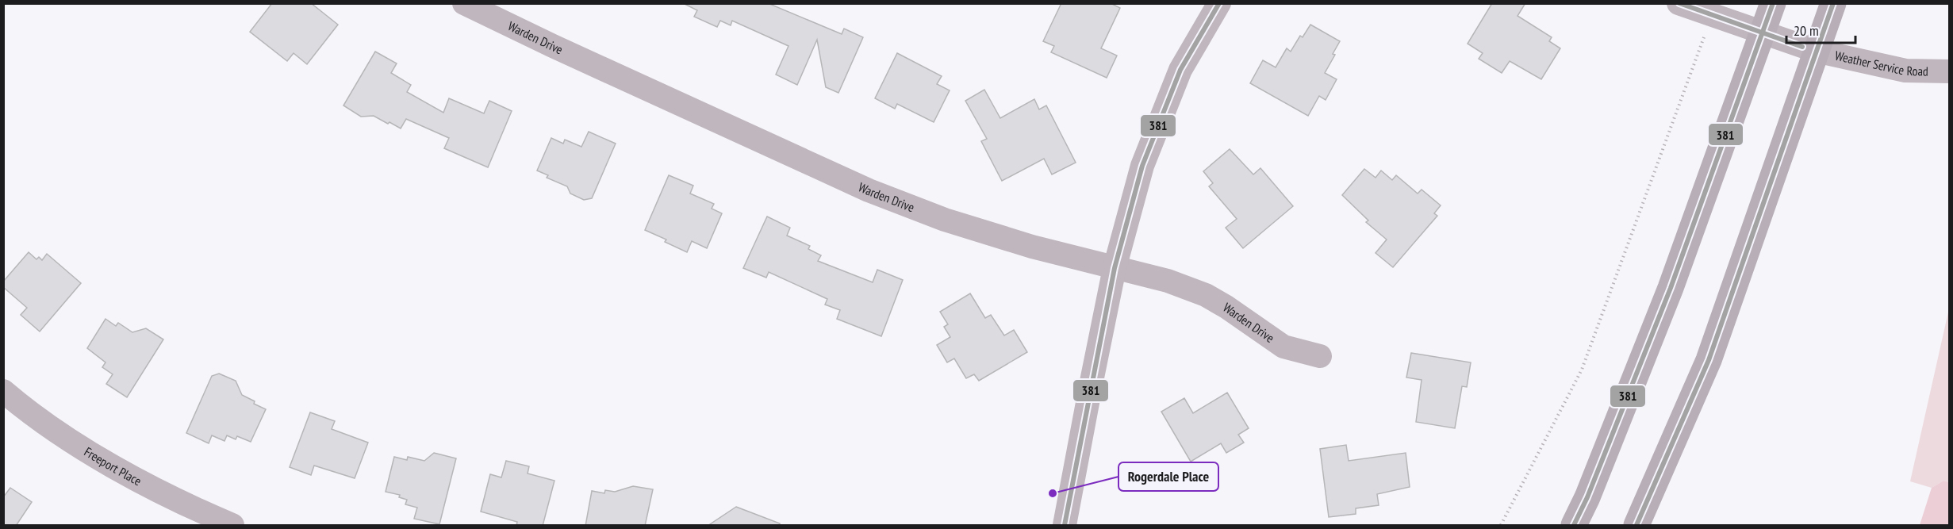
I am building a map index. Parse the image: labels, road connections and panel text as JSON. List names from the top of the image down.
{
  "streets": {
    "street": ["Warden Drive", "Weather Service Road", "Freeport Place"]
  },
  "places": ["Rogerdale Place"],
  "lines": ["transit line 381"],
  "scale_bar": "20 m"
}
